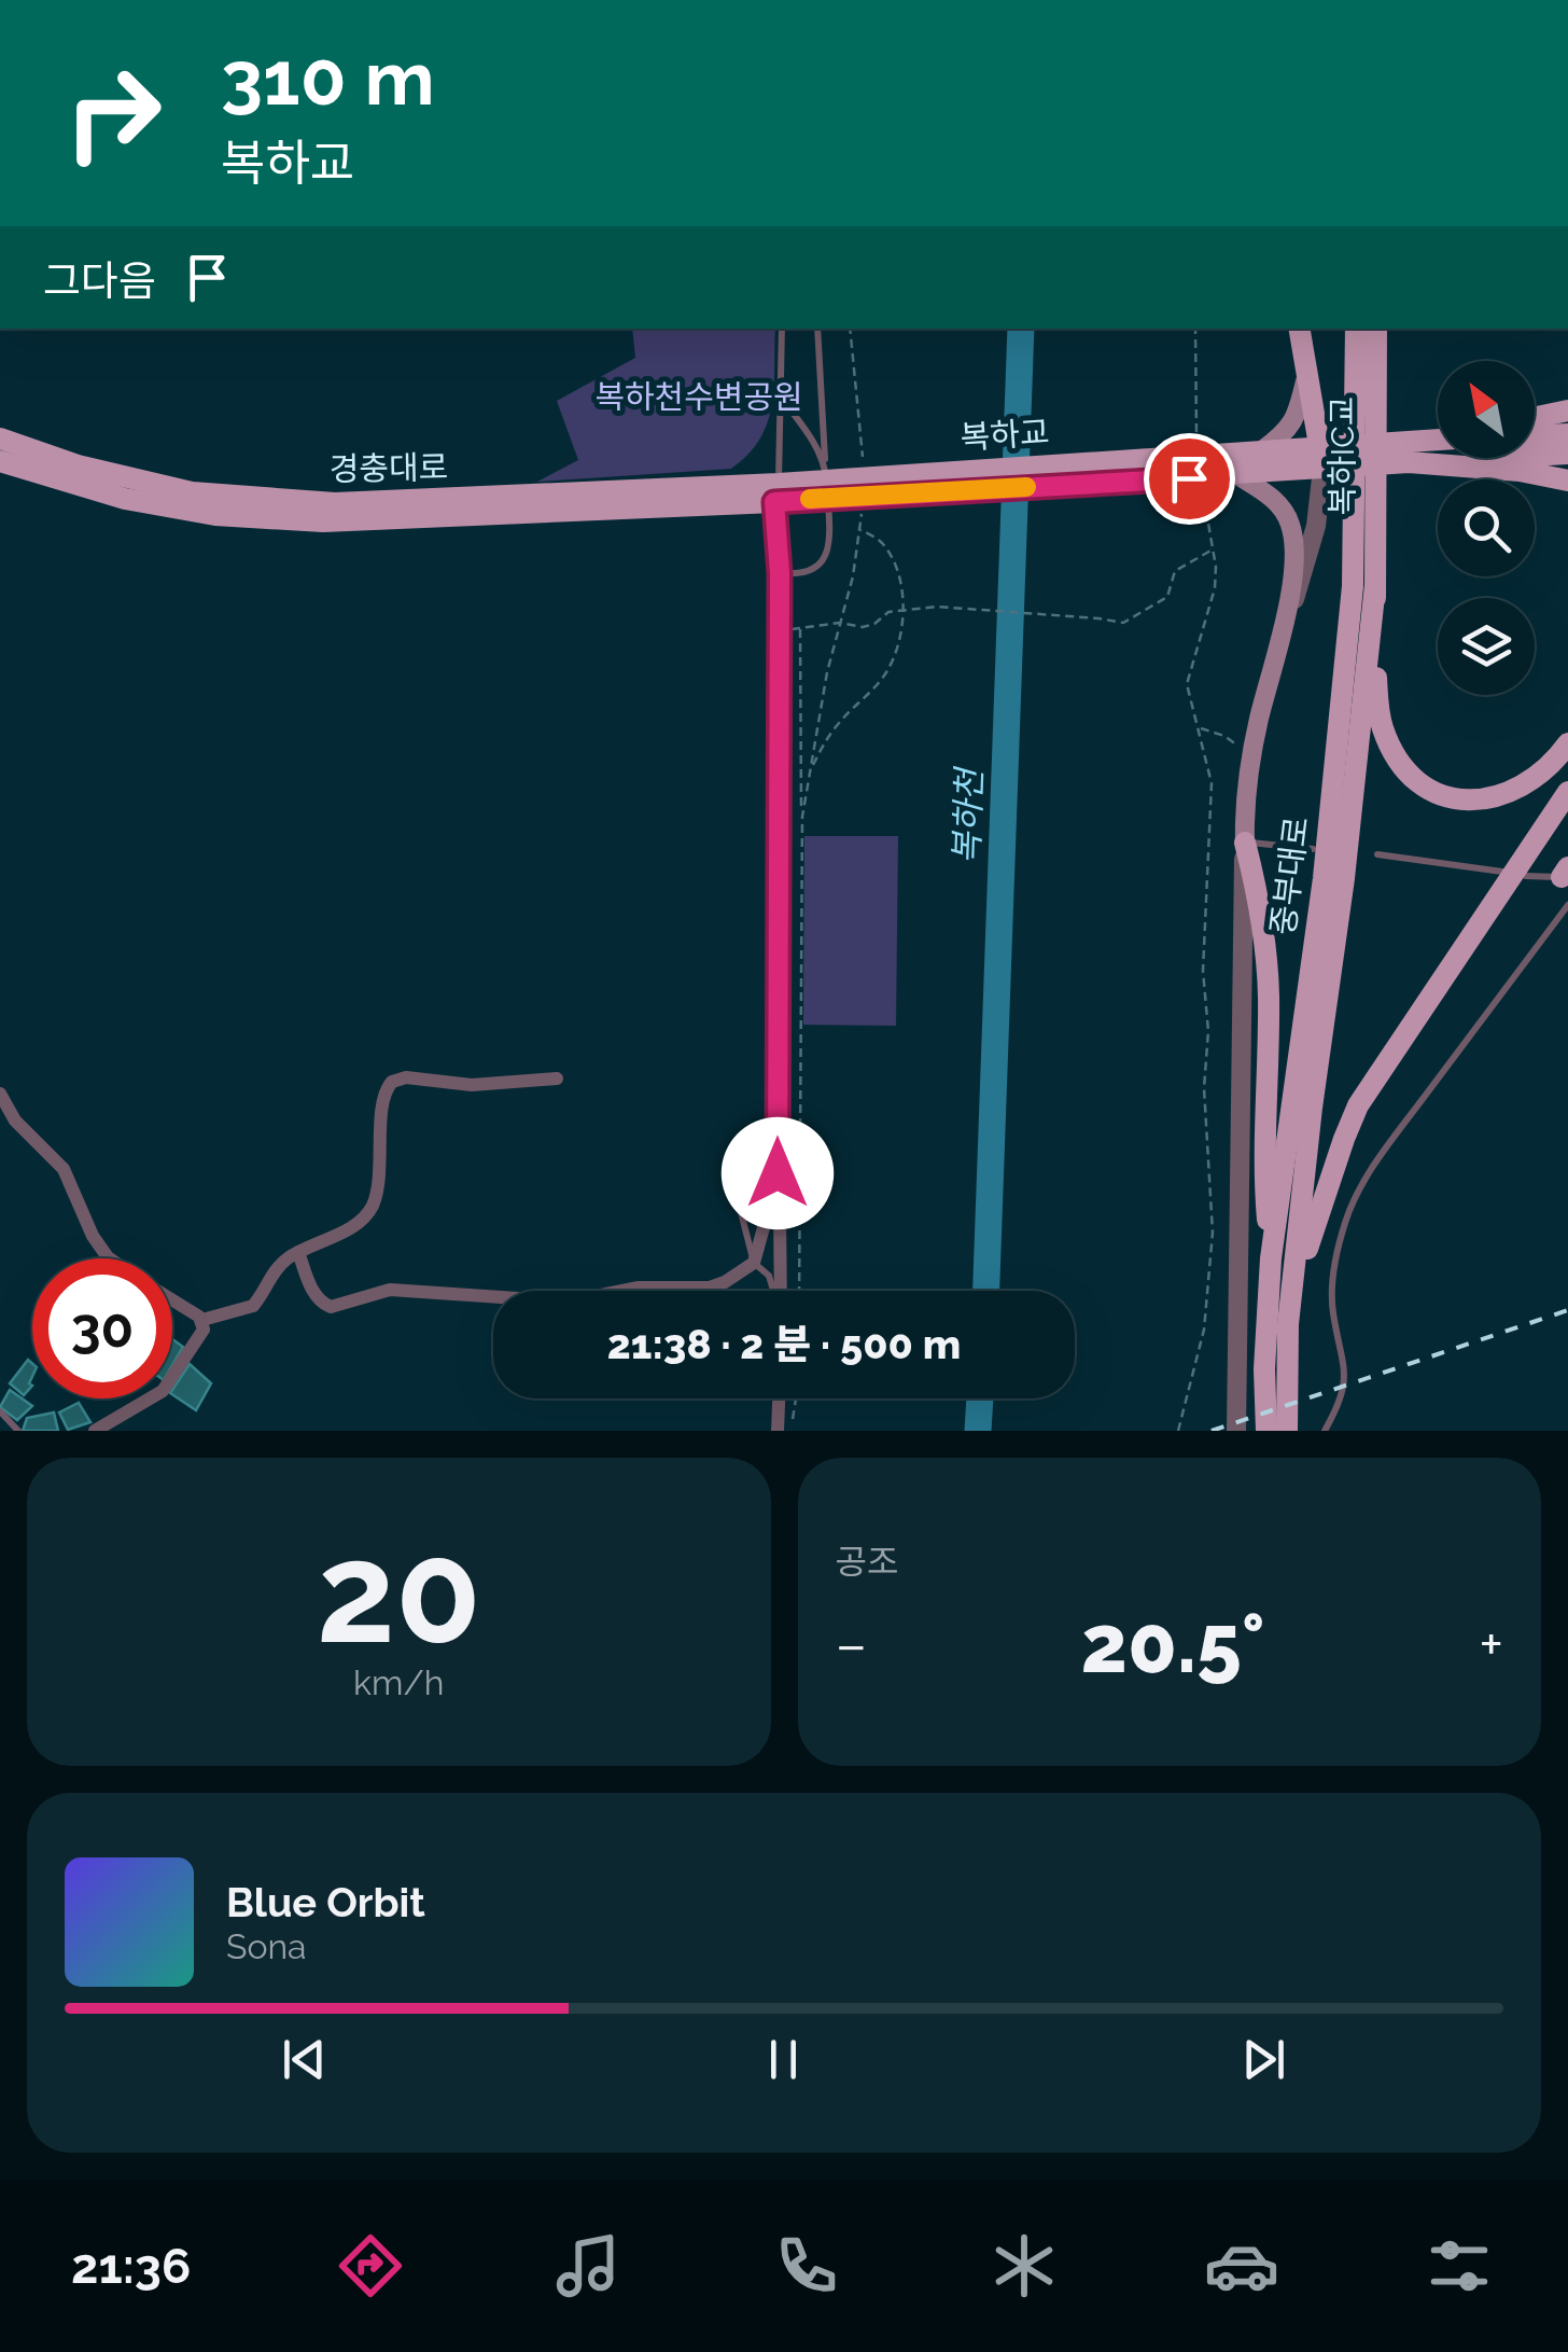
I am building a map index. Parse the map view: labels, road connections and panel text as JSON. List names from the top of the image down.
{
  "streets": {
    "main road": [
      "복하교",
      "복하IC교",
      "경충대로",
      "중부대로"
    ]
  },
  "crossings": [
    ["복하교", "경충대로"],
    ["복하IC교", "중부대로"]
  ],
  "water": ["복하천"],
  "parks": ["복하천수변공원"],
  "north": "top left",
  "page": {
    "turn": ["310 m", "복하교"],
    "then": "그다음",
    "limit": "30",
    "trip": "21:38 · 2 분 · 500 m",
    "tile": [
      ["20", "km/h"],
      "공조"
    ],
    "heat": ["−", "20.5°", "+"],
    "song": ["Blue Orbit", "Sona"],
    "tabs": "21:36"
  }
}
